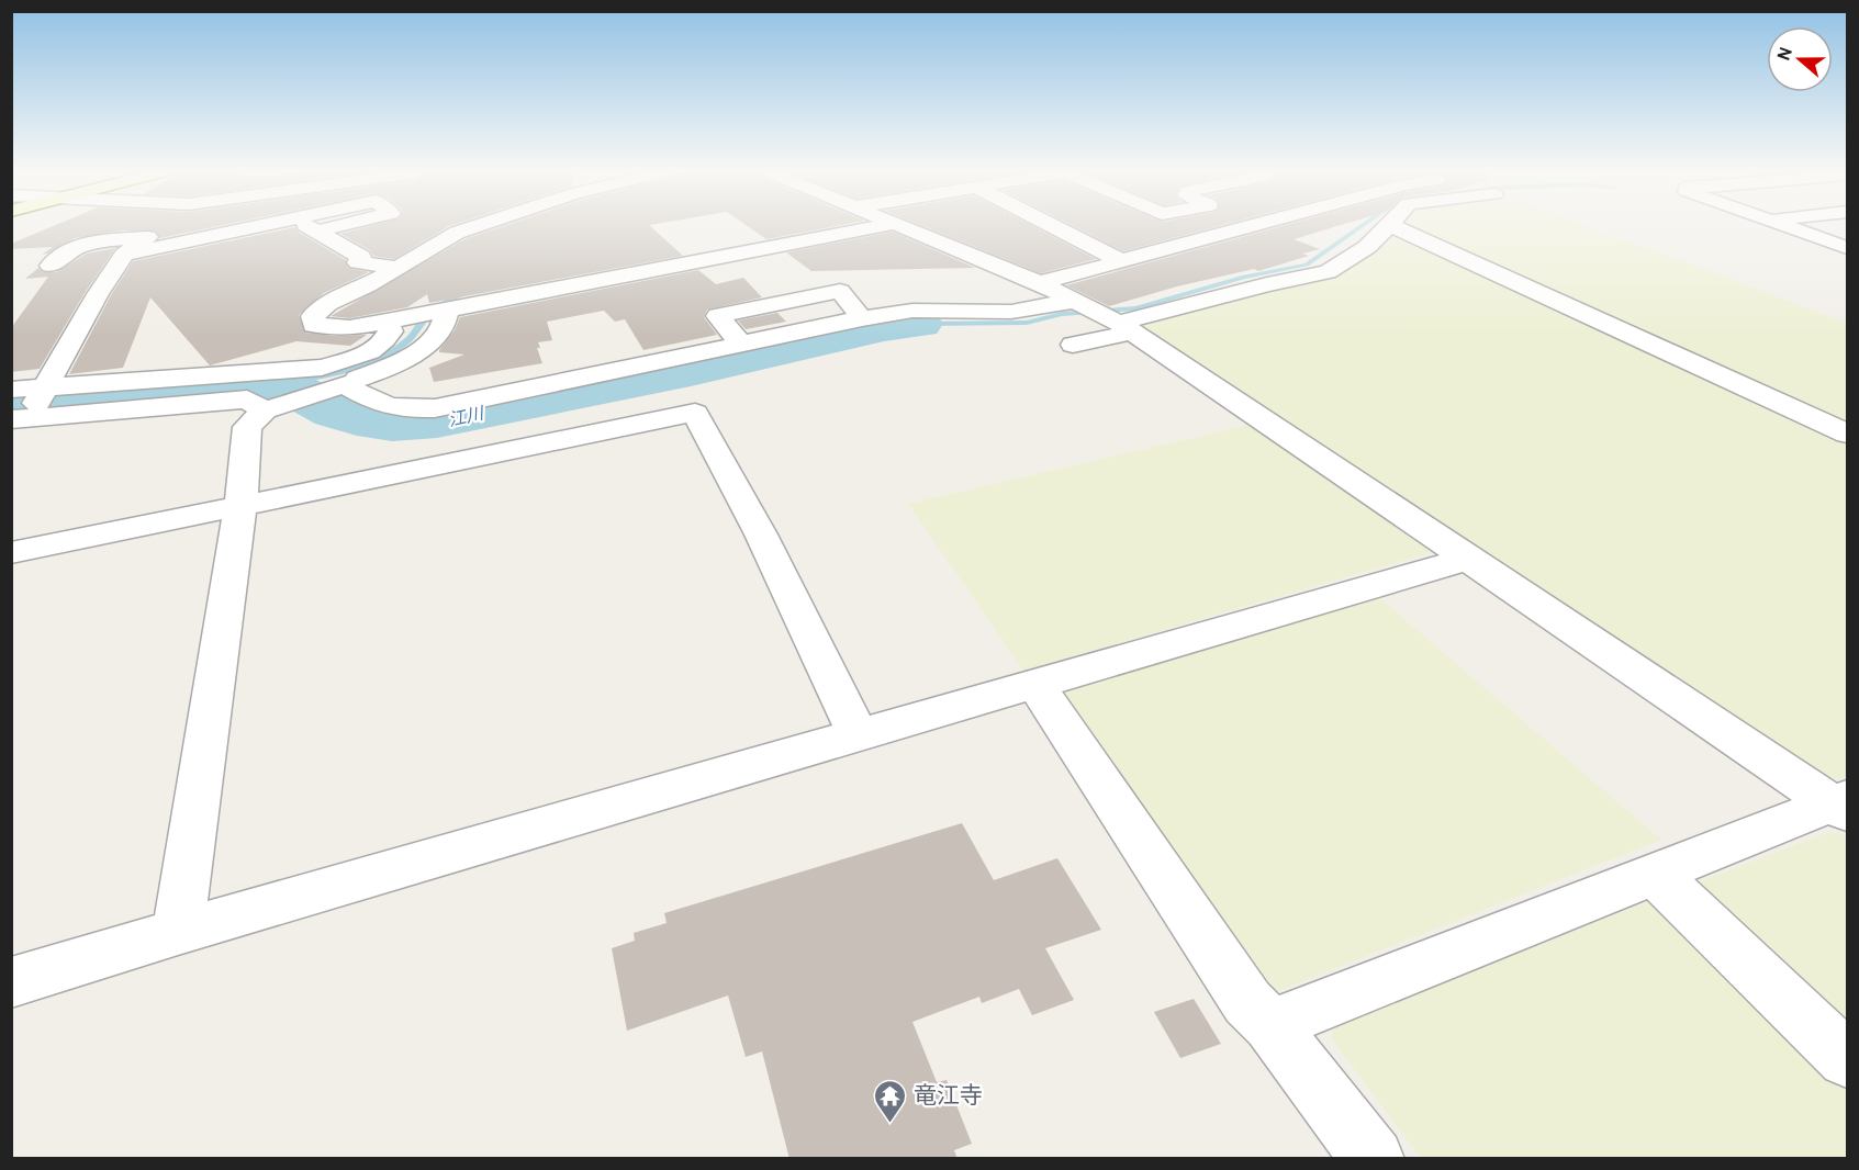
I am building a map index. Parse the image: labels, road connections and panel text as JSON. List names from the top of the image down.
{
  "water": ["江川"],
  "places": {
    "temple": ["竜江寺"]
  },
  "north": "left"
}
